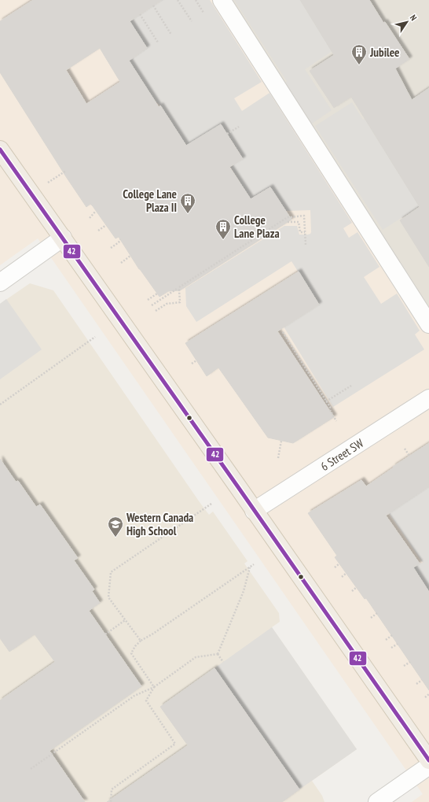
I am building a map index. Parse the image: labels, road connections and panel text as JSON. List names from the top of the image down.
{
  "streets": {
    "street": ["6 Street SW"]
  },
  "places": {
    "building": ["Jubilee", "College Lane Plaza II", "College Lane Plaza"],
    "school or university": ["Western Canada High School"]
  },
  "lines": ["transit line 42"],
  "north": "top right"
}
